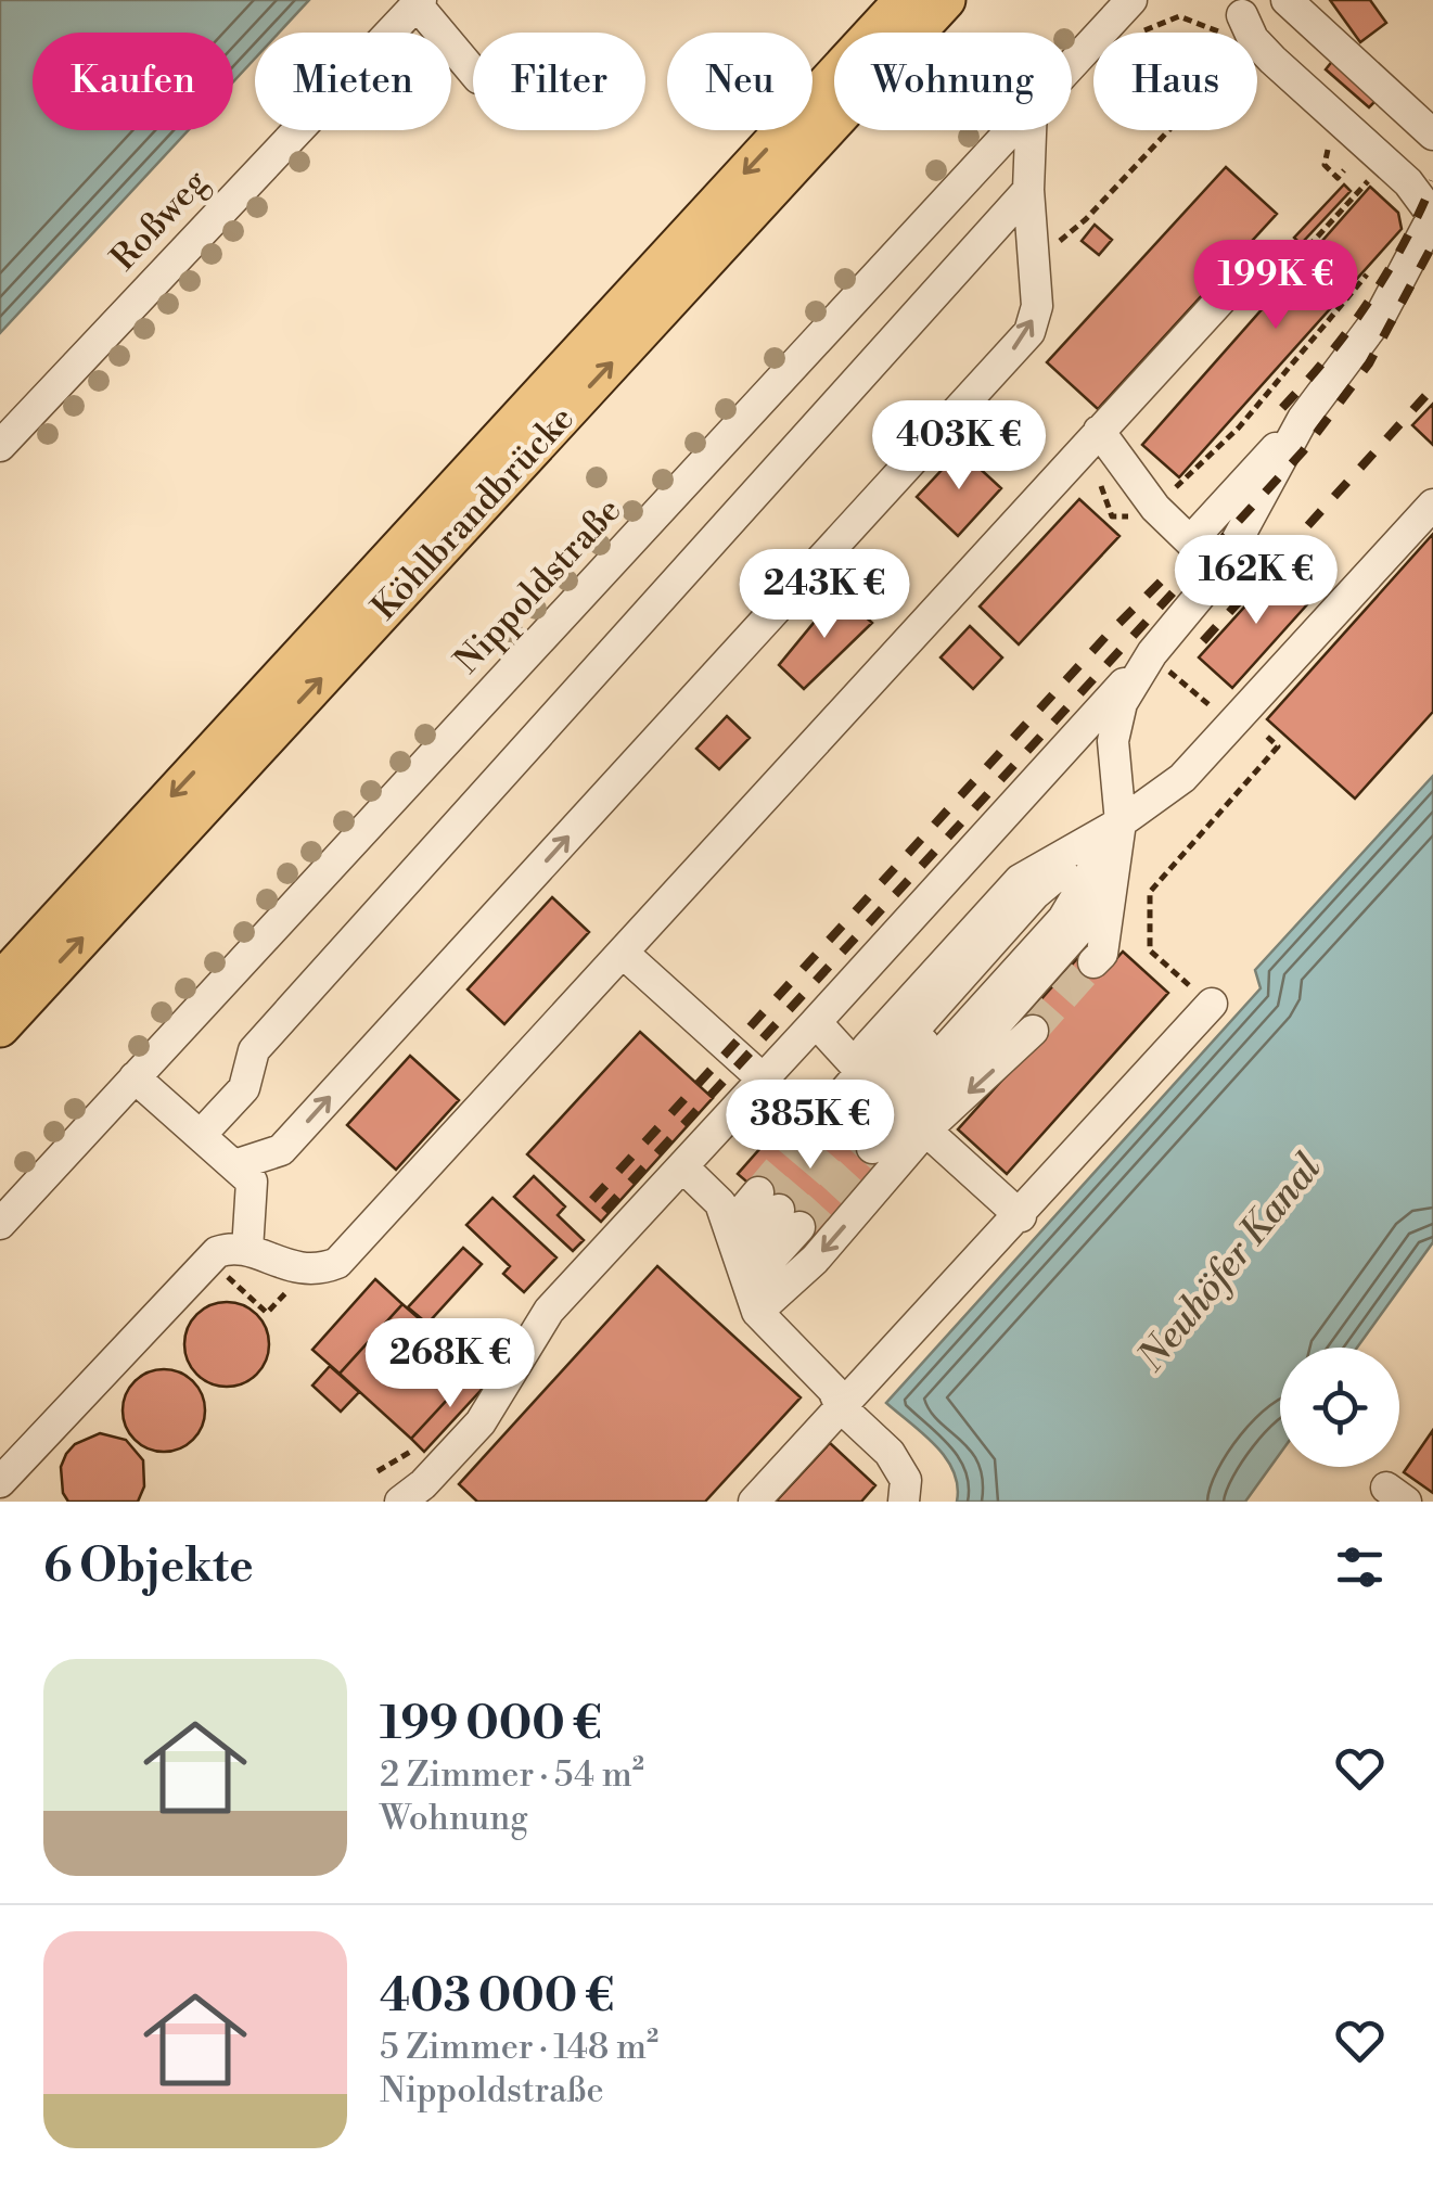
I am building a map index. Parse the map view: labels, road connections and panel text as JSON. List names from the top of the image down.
{
  "streets": {
    "main road": ["Köhlbrandbrücke"],
    "street": ["Roßweg", "Nippoldstraße"]
  },
  "water": ["Neuhöfer Kanal"],
  "page": {
    "chip": [
      "Kaufen",
      "Mieten",
      "Filter",
      "Neu",
      "Wohnung",
      "Haus"
    ],
    "price": [
      "199K €",
      "403K €",
      "162K €",
      "243K €",
      "385K €",
      "268K €"
    ],
    "heading": "6 Objekte",
    "list": [
      {
        "name": "199 000 €",
        "note": "2 Zimmer · 54 m² · Wohnung"
      },
      {
        "name": "403 000 €",
        "note": "5 Zimmer · 148 m² · Nippoldstraße"
      }
    ]
  }
}
